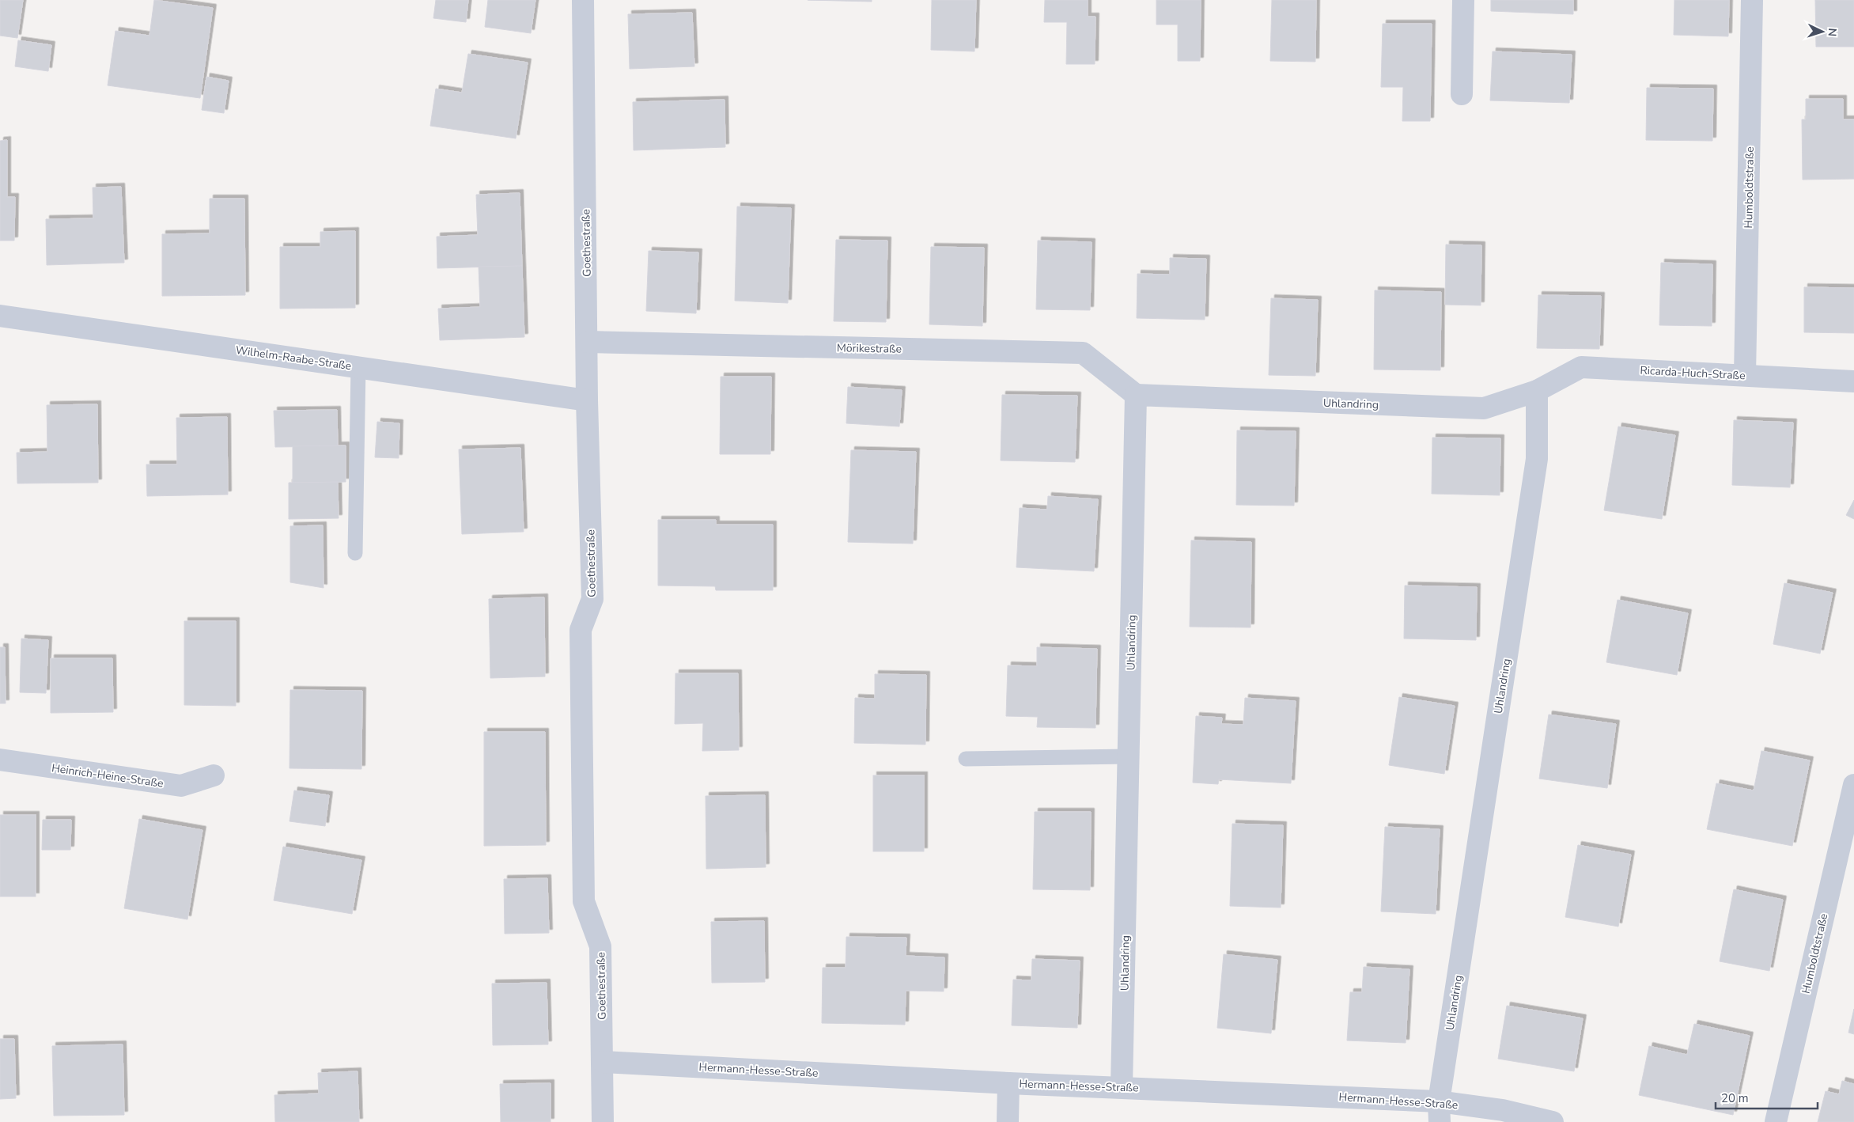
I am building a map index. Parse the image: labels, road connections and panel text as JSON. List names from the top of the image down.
{
  "streets": {
    "street": [
      "Humboldtstraße",
      "Goethestraße",
      "Mörikestraße",
      "Wilhelm-Raabe-Straße",
      "Ricarda-Huch-Straße",
      "Uhlandring",
      "Heinrich-Heine-Straße",
      "Hermann-Hesse-Straße"
    ]
  },
  "crossings": [
    ["Humboldtstraße", "Ricarda-Huch-Straße"],
    ["Goethestraße", "Mörikestraße"],
    ["Goethestraße", "Wilhelm-Raabe-Straße"],
    ["Goethestraße", "Hermann-Hesse-Straße"],
    ["Mörikestraße", "Uhlandring"],
    ["Ricarda-Huch-Straße", "Uhlandring"],
    ["Uhlandring", "Hermann-Hesse-Straße"]
  ],
  "scale_bar": "20 m",
  "north": "right"
}
